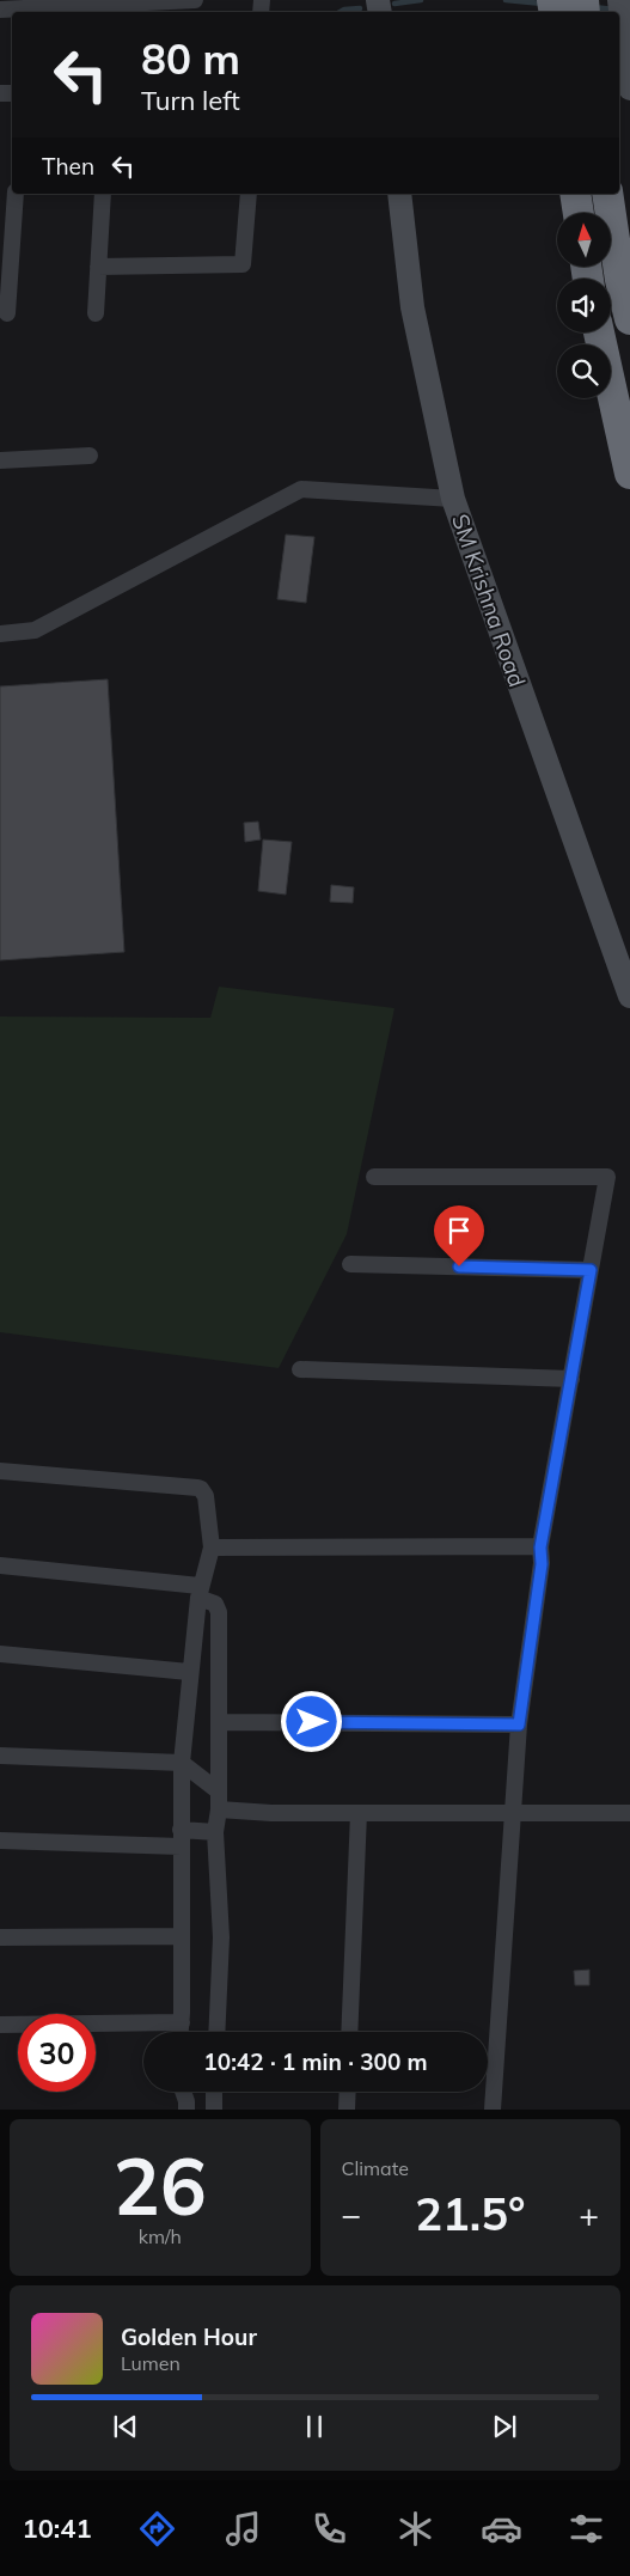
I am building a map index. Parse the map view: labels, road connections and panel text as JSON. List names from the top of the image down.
{
  "streets": {
    "street": ["SM Krishna Road"]
  },
  "north": "top",
  "page": {
    "turn": ["80 m", "Turn left"],
    "then": "Then",
    "limit": "30",
    "trip": "10:42 · 1 min · 300 m",
    "tile": [
      ["26", "km/h"],
      "Climate"
    ],
    "heat": ["−", "21.5°", "+"],
    "song": ["Golden Hour", "Lumen"],
    "tabs": "10:41"
  }
}
